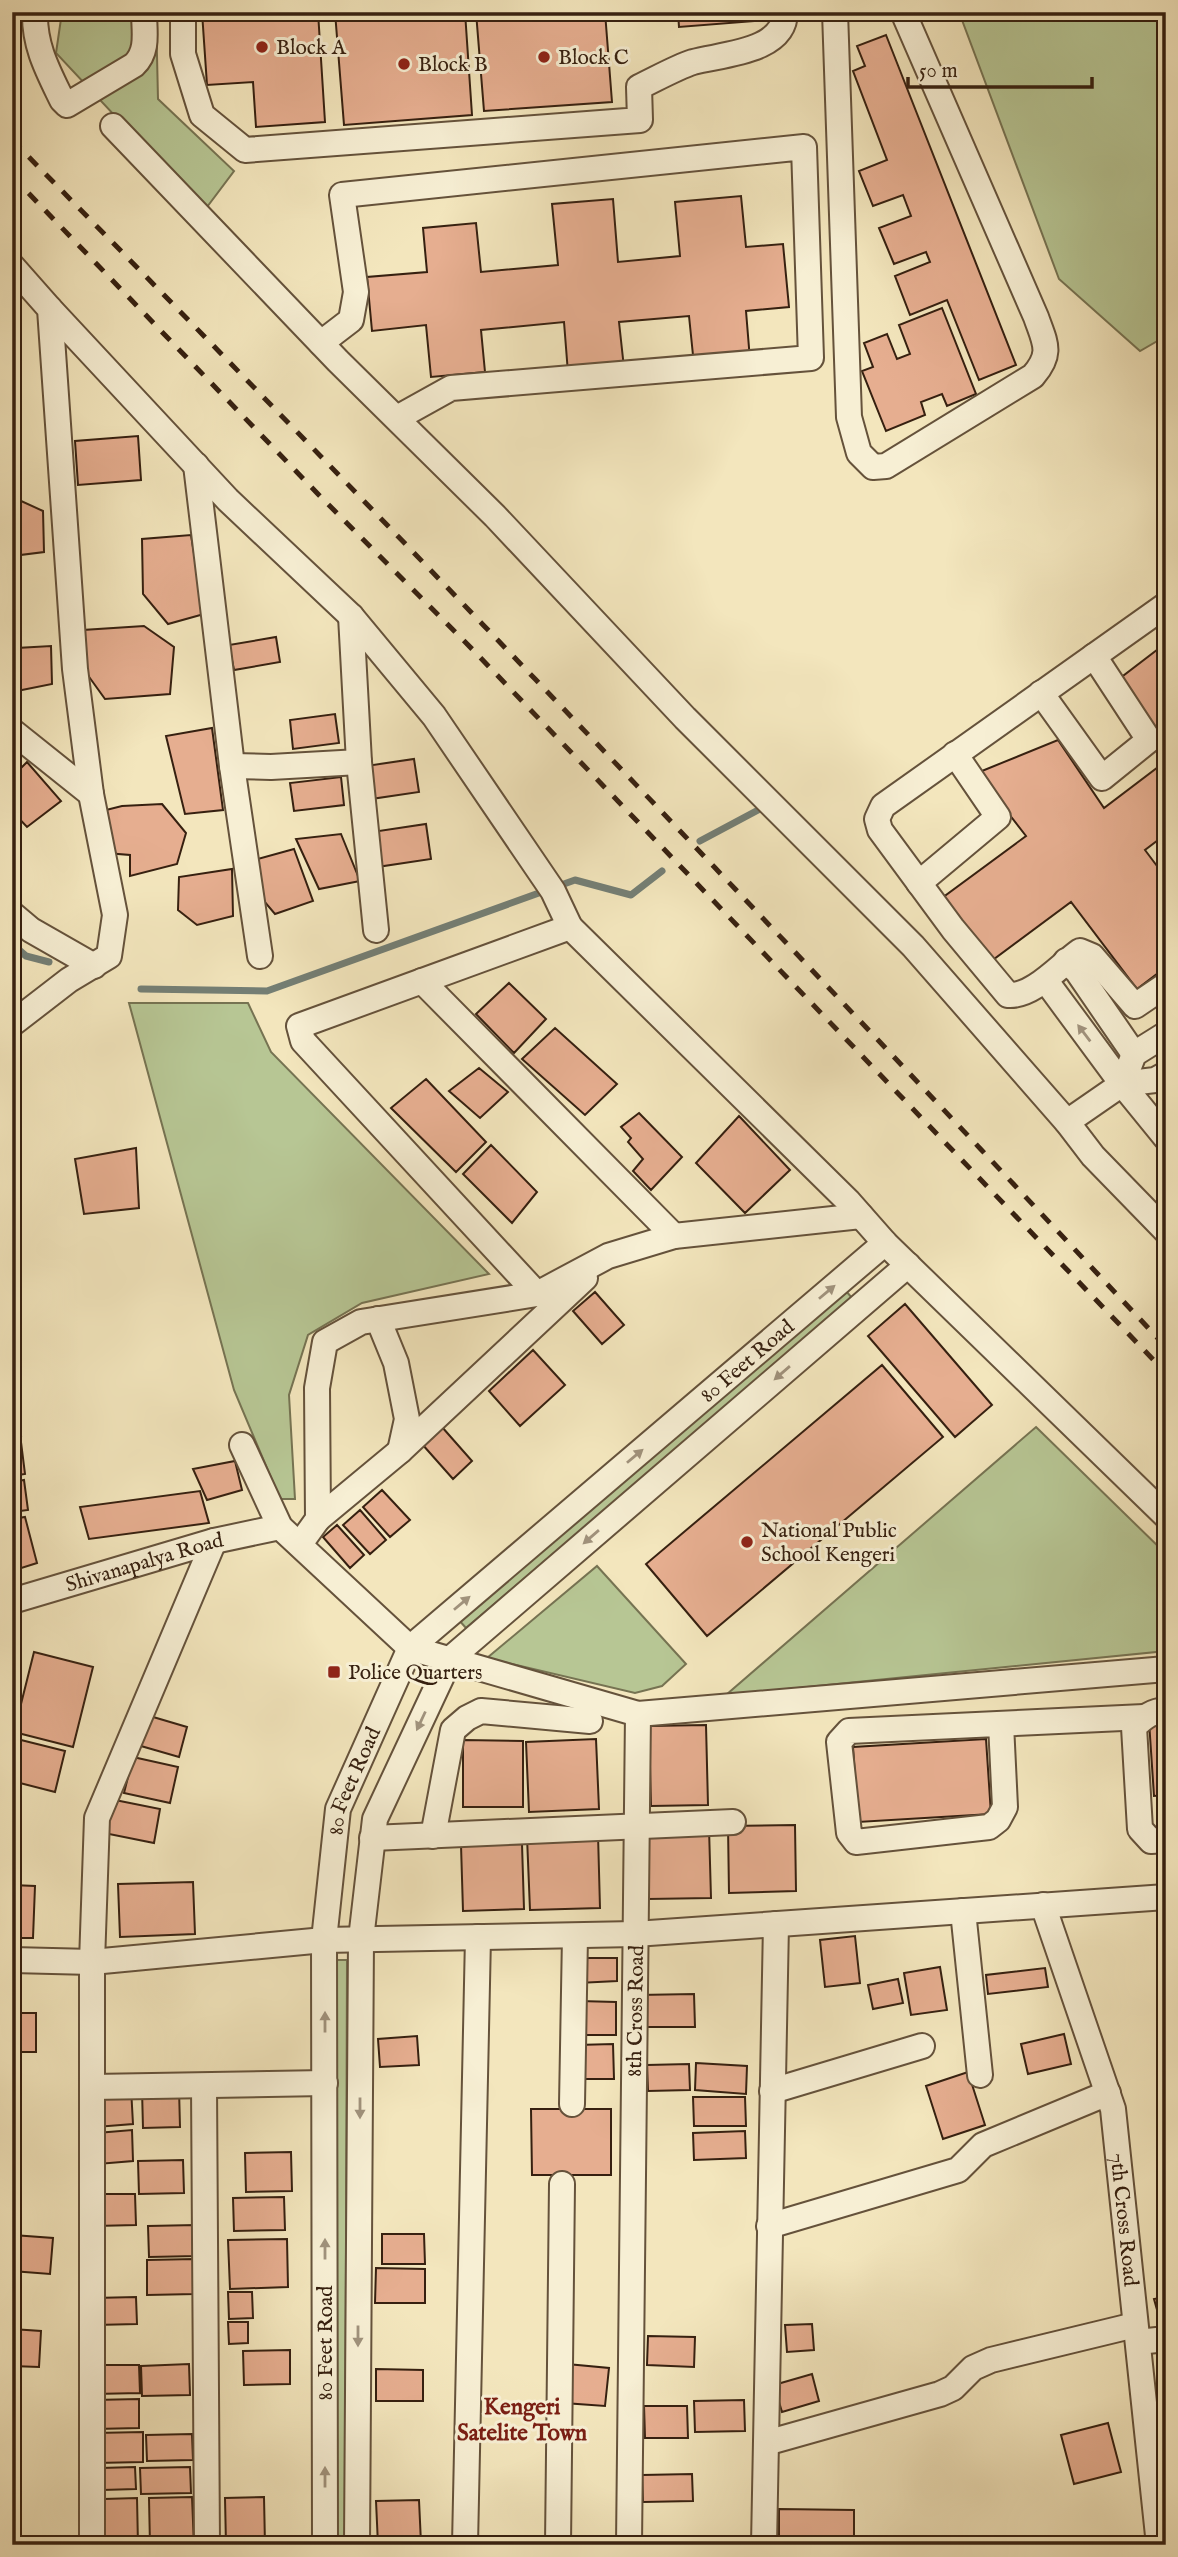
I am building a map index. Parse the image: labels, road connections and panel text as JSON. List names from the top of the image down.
{
  "streets": {
    "street": [
      "80 Feet Road",
      "Shivanapalya Road",
      "8th Cross Road",
      "7th Cross Road"
    ]
  },
  "districts": ["Kengeri Satelite Town"],
  "places": {
    "other": [
      "Block A",
      "Block C",
      "Block B",
      "National Public School Kengeri"
    ],
    "transit": ["Police Quarters"]
  },
  "scale_bar": "50 m"
}
